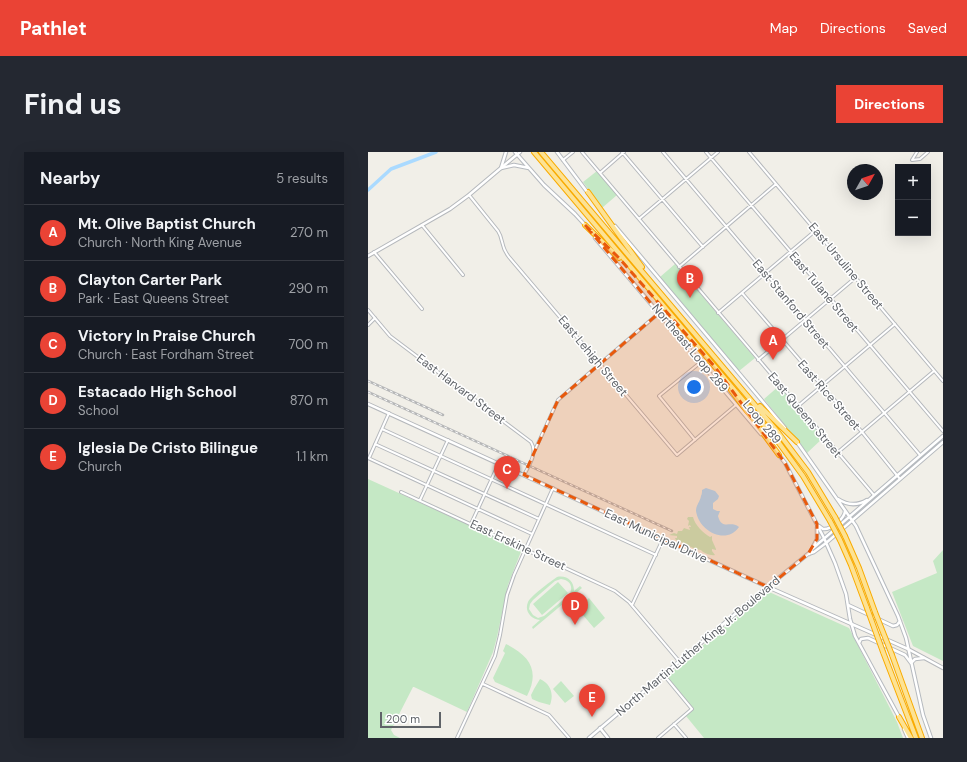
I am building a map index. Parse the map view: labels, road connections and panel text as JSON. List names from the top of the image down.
{
  "streets": {
    "highway": ["Loop 289"],
    "main road": ["Northeast Loop 289", "East Municipal Drive", "North Martin Luther King Jr. Boulevard"],
    "street": [
      "East Ursuline Street",
      "East Tulane Street",
      "East Stanford Street",
      "East Lehigh Street",
      "East Harvard Street",
      "East Rice Street",
      "East Queens Street",
      "East Erskine Street"
    ]
  },
  "crossings": [
    ["East Stanford Street", "North Martin Luther King Jr. Boulevard"],
    ["Northeast Loop 289", "East Municipal Drive"],
    ["Northeast Loop 289", "North Martin Luther King Jr. Boulevard"],
    ["East Rice Street", "North Martin Luther King Jr. Boulevard"],
    ["East Queens Street", "North Martin Luther King Jr. Boulevard"],
    ["East Municipal Drive", "North Martin Luther King Jr. Boulevard"],
    ["East Erskine Street", "North Martin Luther King Jr. Boulevard"]
  ],
  "scale_bar": "200 m",
  "north": "top right",
  "page": {
    "header": "Pathlet",
    "nav": ["Map", "Directions", "Saved"],
    "buttons": "Directions",
    "title": "Find us",
    "heading": ["Nearby", "5 results"],
    "map_buttons": ["+", "−"],
    "list": [
      {
        "mark": "A",
        "name": "Mt. Olive Baptist Church",
        "note": "Church · North King Avenue",
        "value": "270 m"
      },
      {
        "mark": "B",
        "name": "Clayton Carter Park",
        "note": "Park · East Queens Street",
        "value": "290 m"
      },
      {
        "mark": "C",
        "name": "Victory In Praise Church",
        "note": "Church · East Fordham Street",
        "value": "700 m"
      },
      {
        "mark": "D",
        "name": "Estacado High School",
        "note": "School",
        "value": "870 m"
      },
      {
        "mark": "E",
        "name": "Iglesia De Cristo Bilingue",
        "note": "Church",
        "value": "1.1 km"
      }
    ],
    "pins": [
      "B",
      "A",
      "C",
      "D",
      "E"
    ],
    "scale": "200 m"
  }
}
